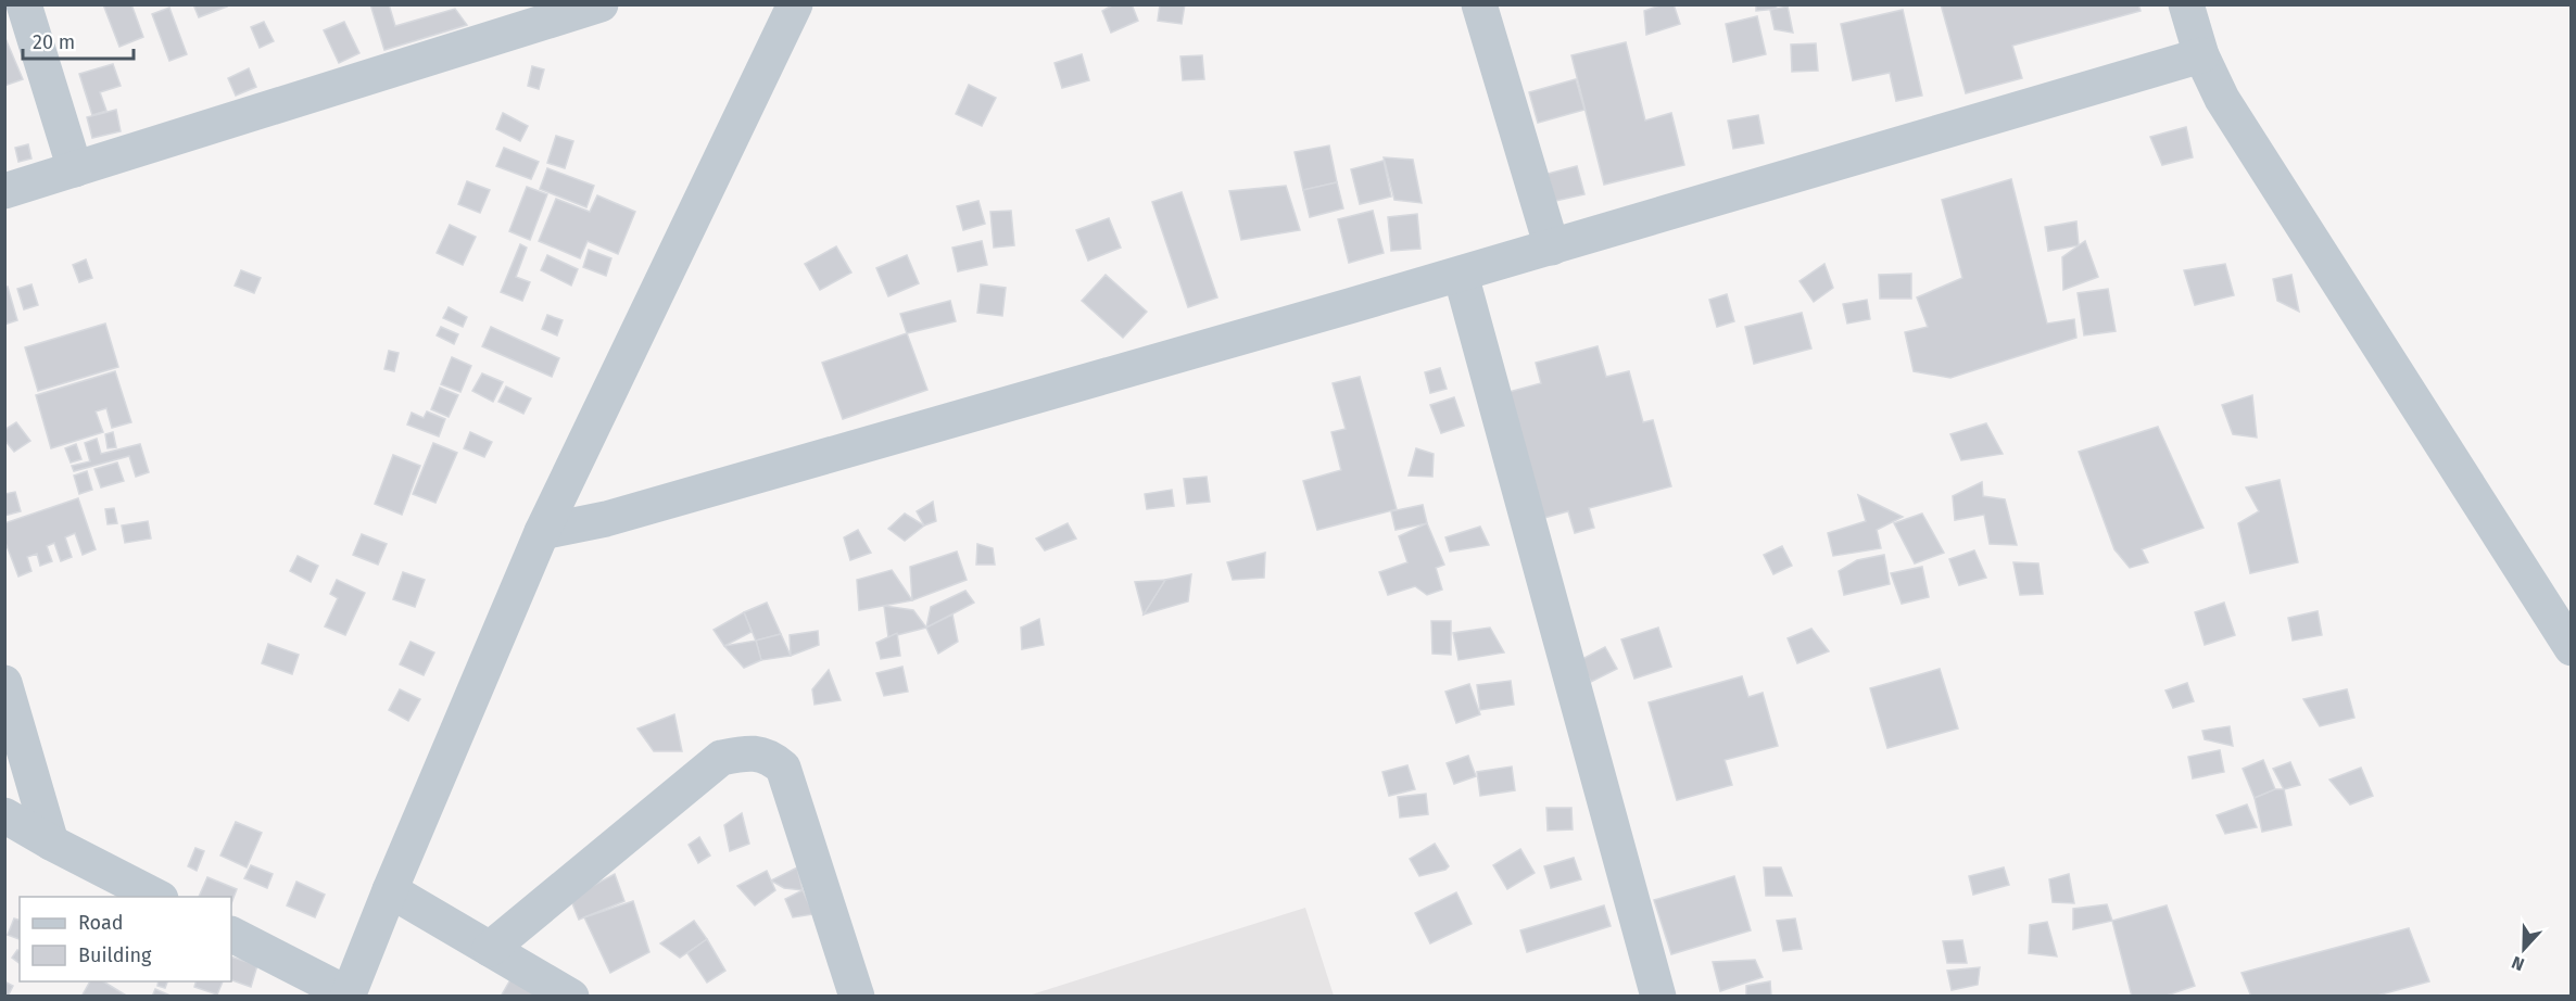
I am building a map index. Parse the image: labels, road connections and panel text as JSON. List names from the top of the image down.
{
  "legend": ["Road", "Building"],
  "scale_bar": "20 m",
  "north": "bottom"
}
